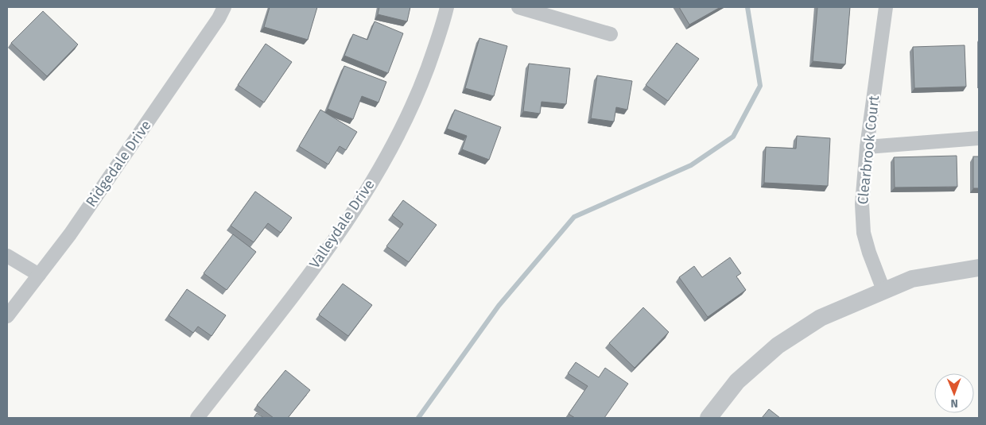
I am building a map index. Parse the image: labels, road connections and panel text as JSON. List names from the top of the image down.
{
  "streets": {
    "street": ["Clearbrook Court", "Ridgedale Drive", "Valleydale Drive"]
  },
  "north": "bottom"
}
